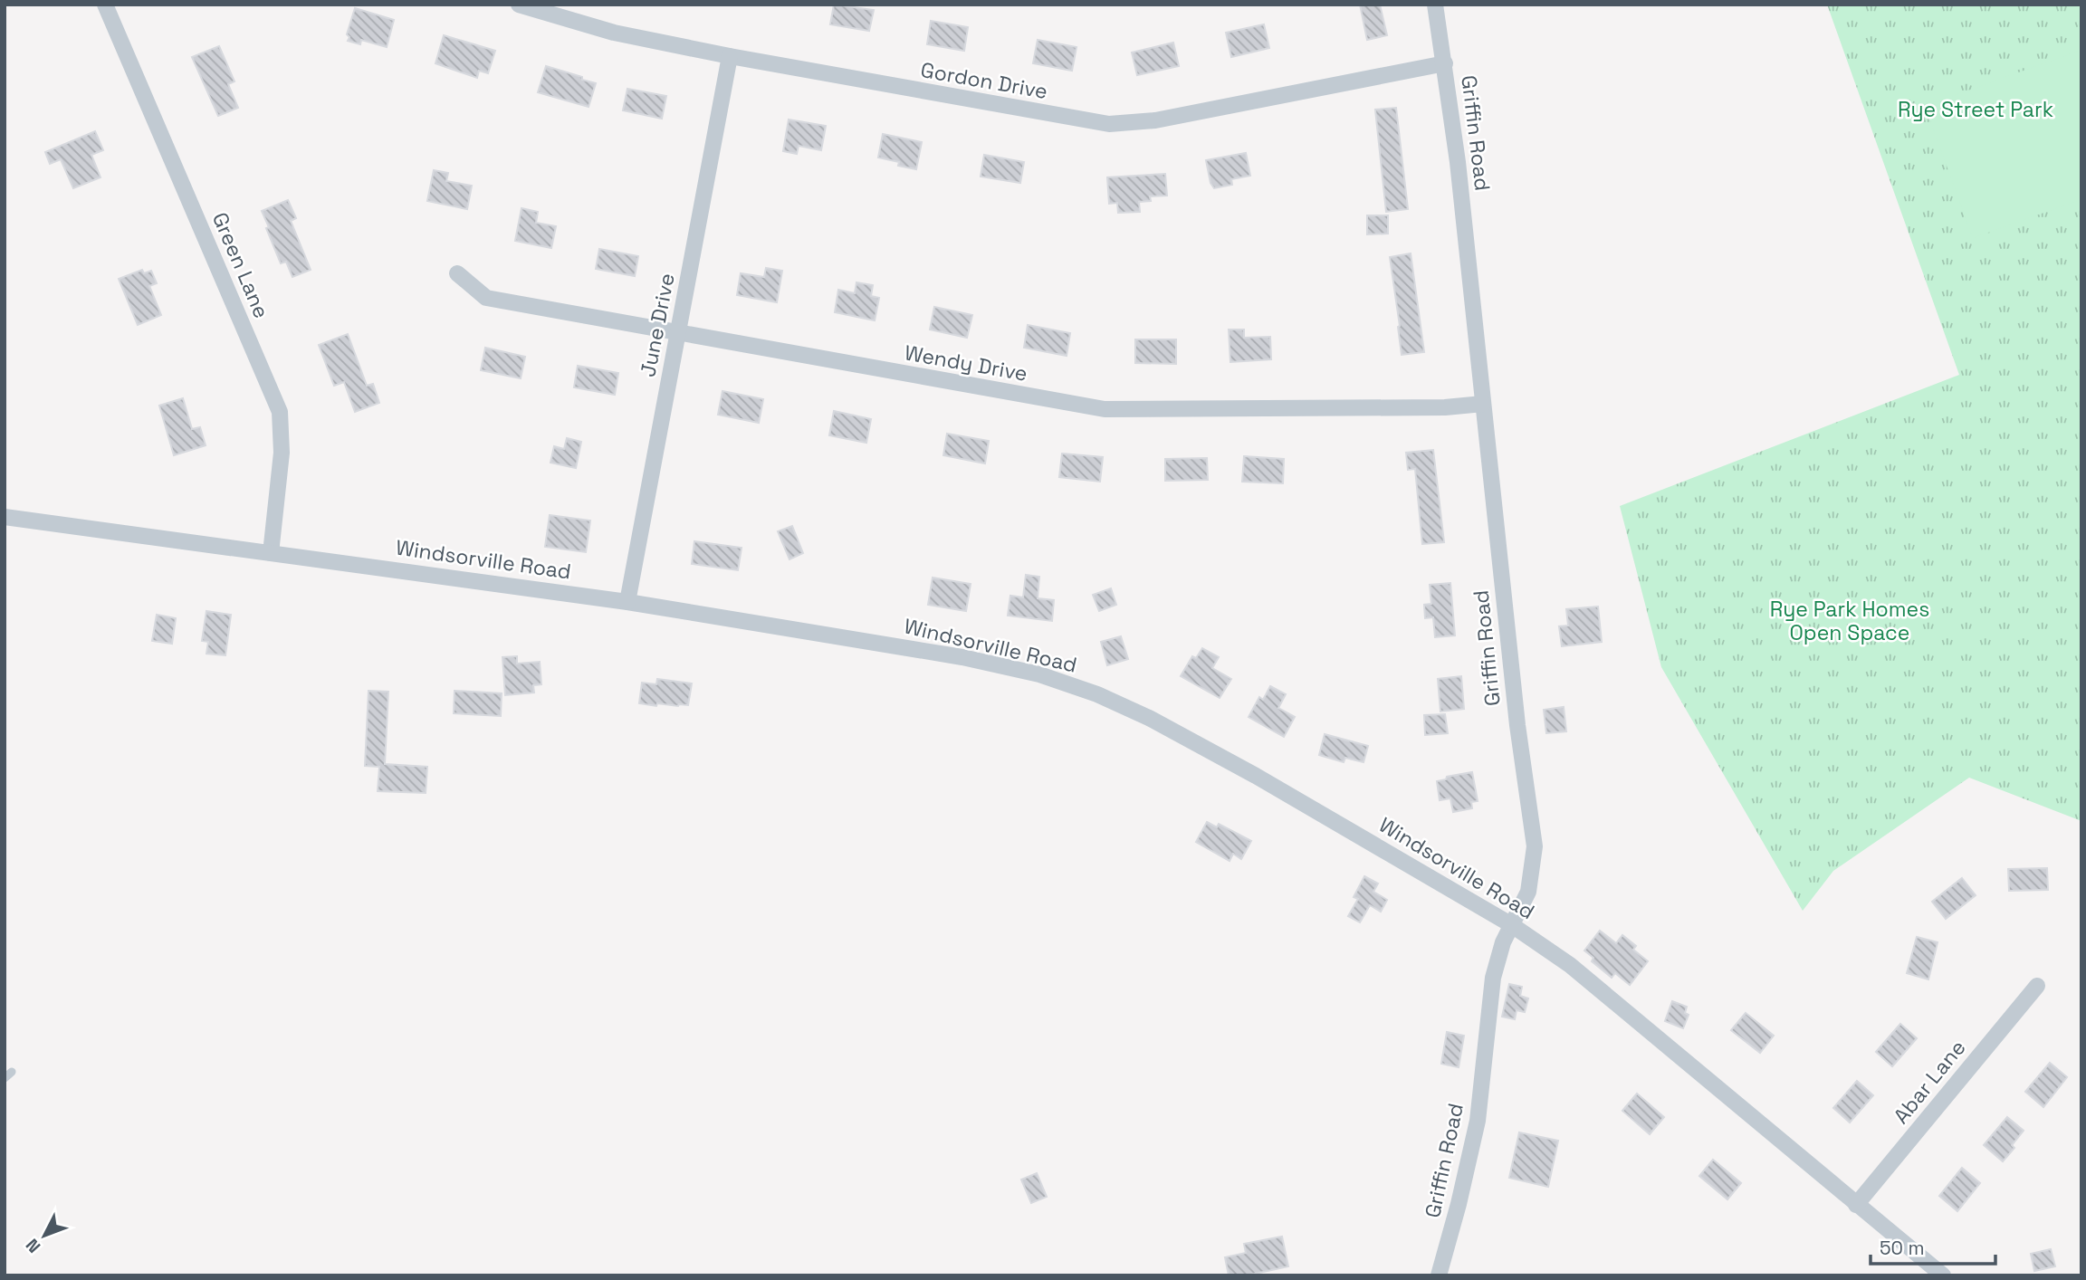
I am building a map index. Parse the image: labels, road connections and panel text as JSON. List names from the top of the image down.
{
  "streets": {
    "street": [
      "Gordon Drive",
      "Griffin Road",
      "Green Lane",
      "June Drive",
      "Wendy Drive",
      "Windsorville Road",
      "Abar Lane"
    ]
  },
  "crossings": [
    ["Gordon Drive", "Griffin Road"],
    ["Gordon Drive", "June Drive"],
    ["Griffin Road", "Wendy Drive"],
    ["Griffin Road", "Windsorville Road"],
    ["Green Lane", "Windsorville Road"],
    ["June Drive", "Wendy Drive"],
    ["June Drive", "Windsorville Road"],
    ["Windsorville Road", "Abar Lane"]
  ],
  "parks": ["Rye Street Park", "Rye Park Homes Open Space"],
  "scale_bar": "50 m",
  "north": "bottom left"
}
